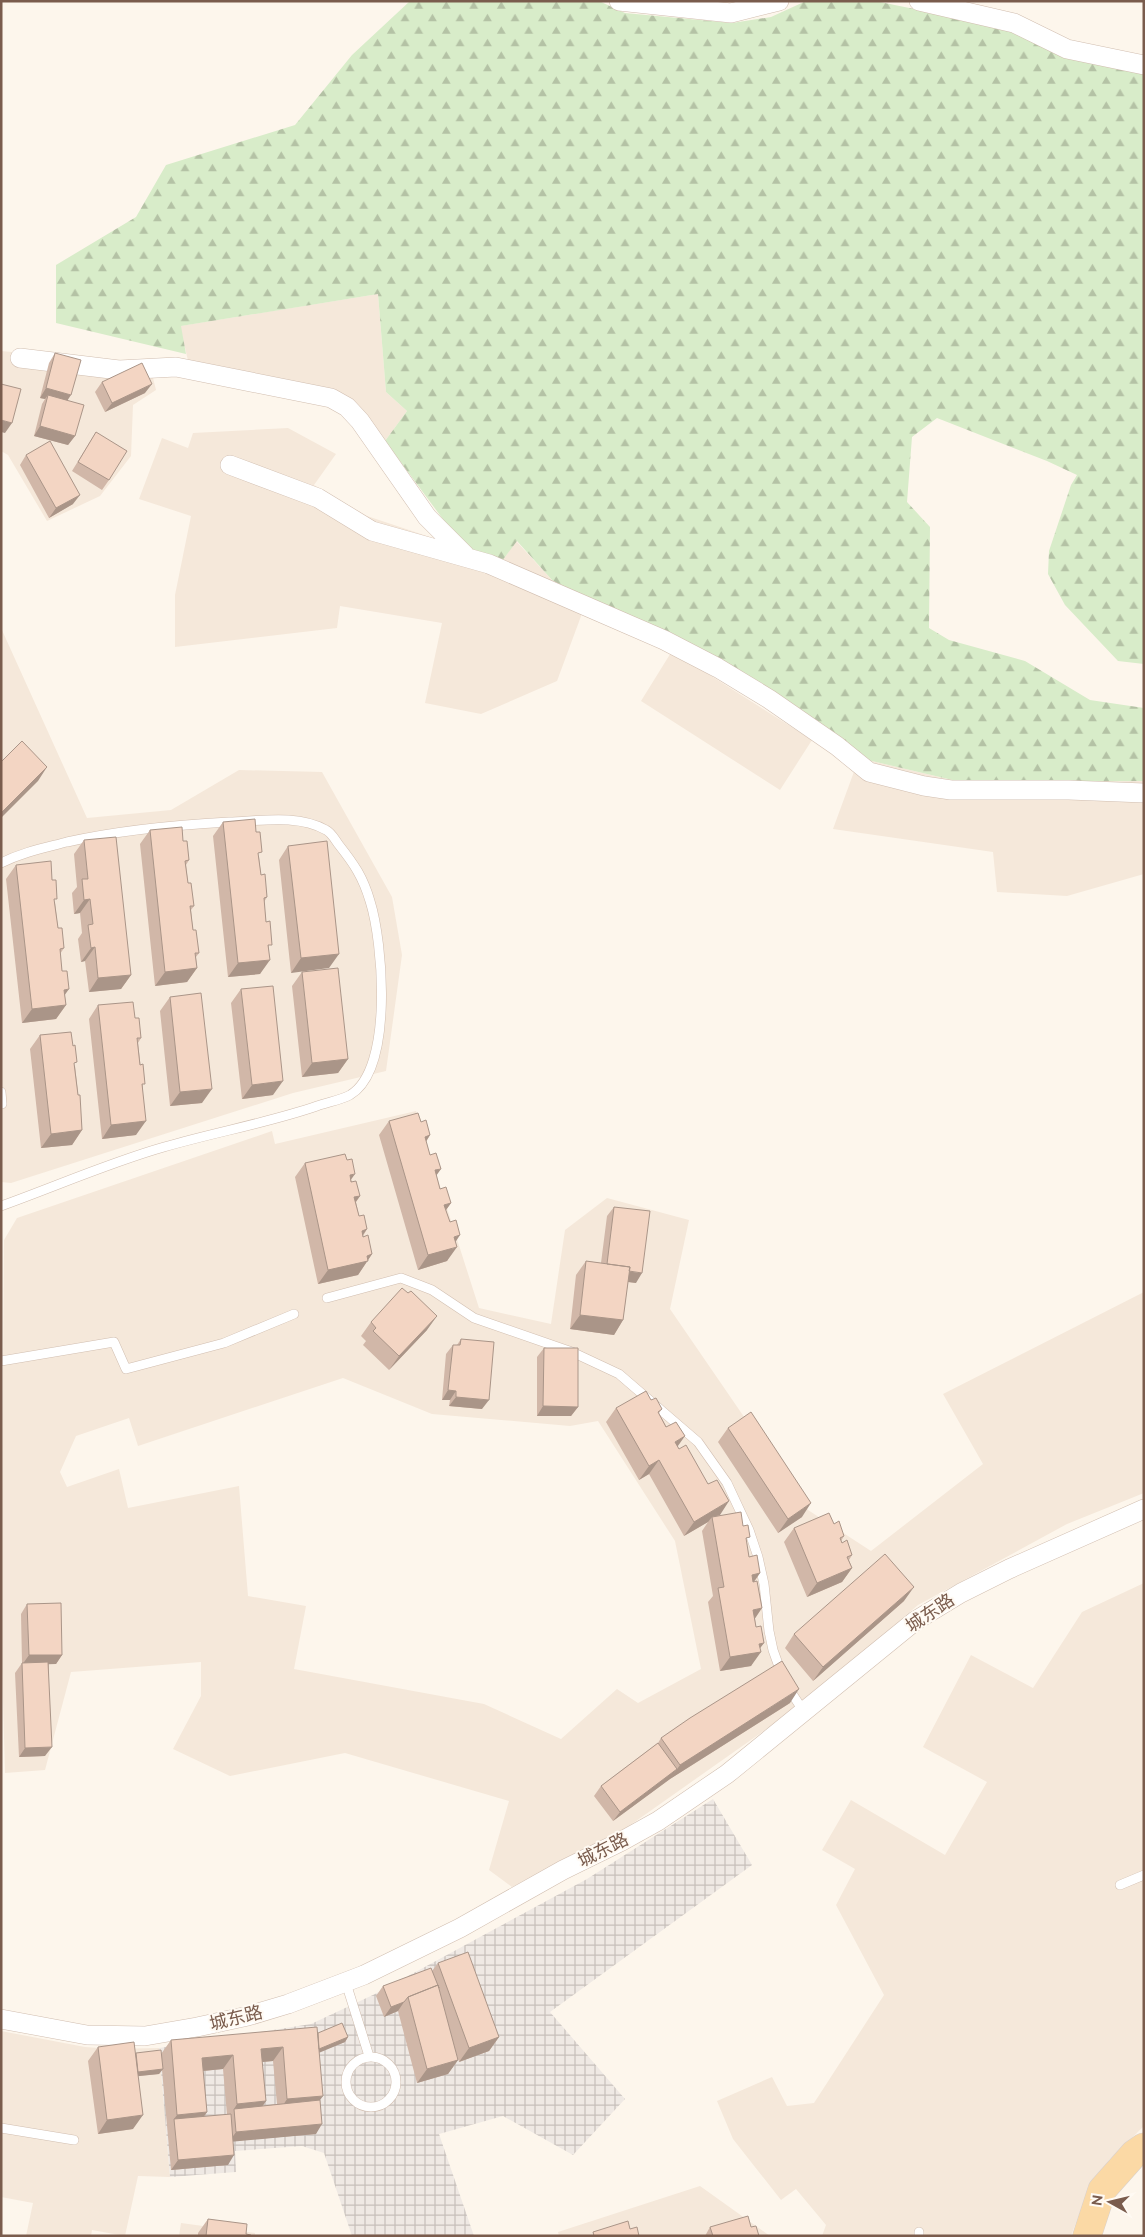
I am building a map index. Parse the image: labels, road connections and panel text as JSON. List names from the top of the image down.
{
  "streets": {
    "street": ["城东路"]
  },
  "north": "left"
}
